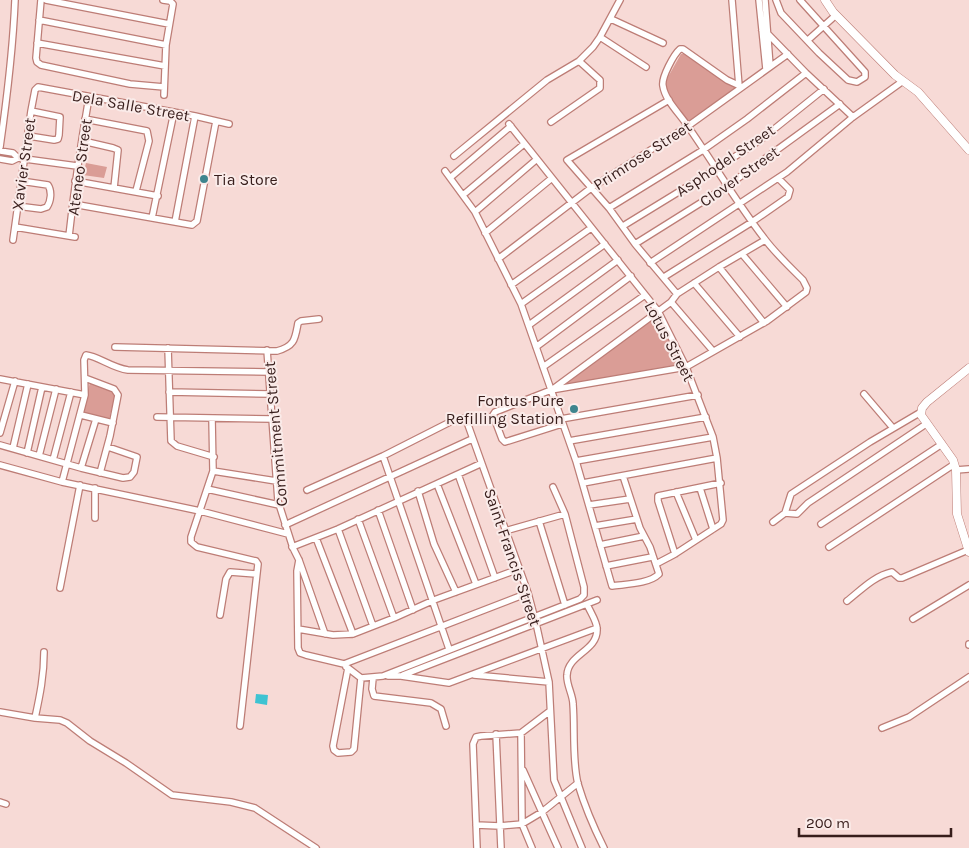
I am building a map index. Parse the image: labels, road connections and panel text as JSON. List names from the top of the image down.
{
  "streets": {
    "street": [
      "Dela Salle Street",
      "Primrose Street",
      "Asphodel Street",
      "Xavier Street",
      "Ateneo Street",
      "Clover Street",
      "Lotus Street",
      "Commitment Street",
      "Saint Francis Street"
    ]
  },
  "crossings": [
    ["Dela Salle Street", "Xavier Street"],
    ["Dela Salle Street", "Ateneo Street"],
    ["Primrose Street", "Lotus Street"],
    ["Xavier Street", "Ateneo Street"]
  ],
  "places": ["Tia Store", "Fontus Pure Refilling Station"],
  "scale_bar": "200 m"
}
